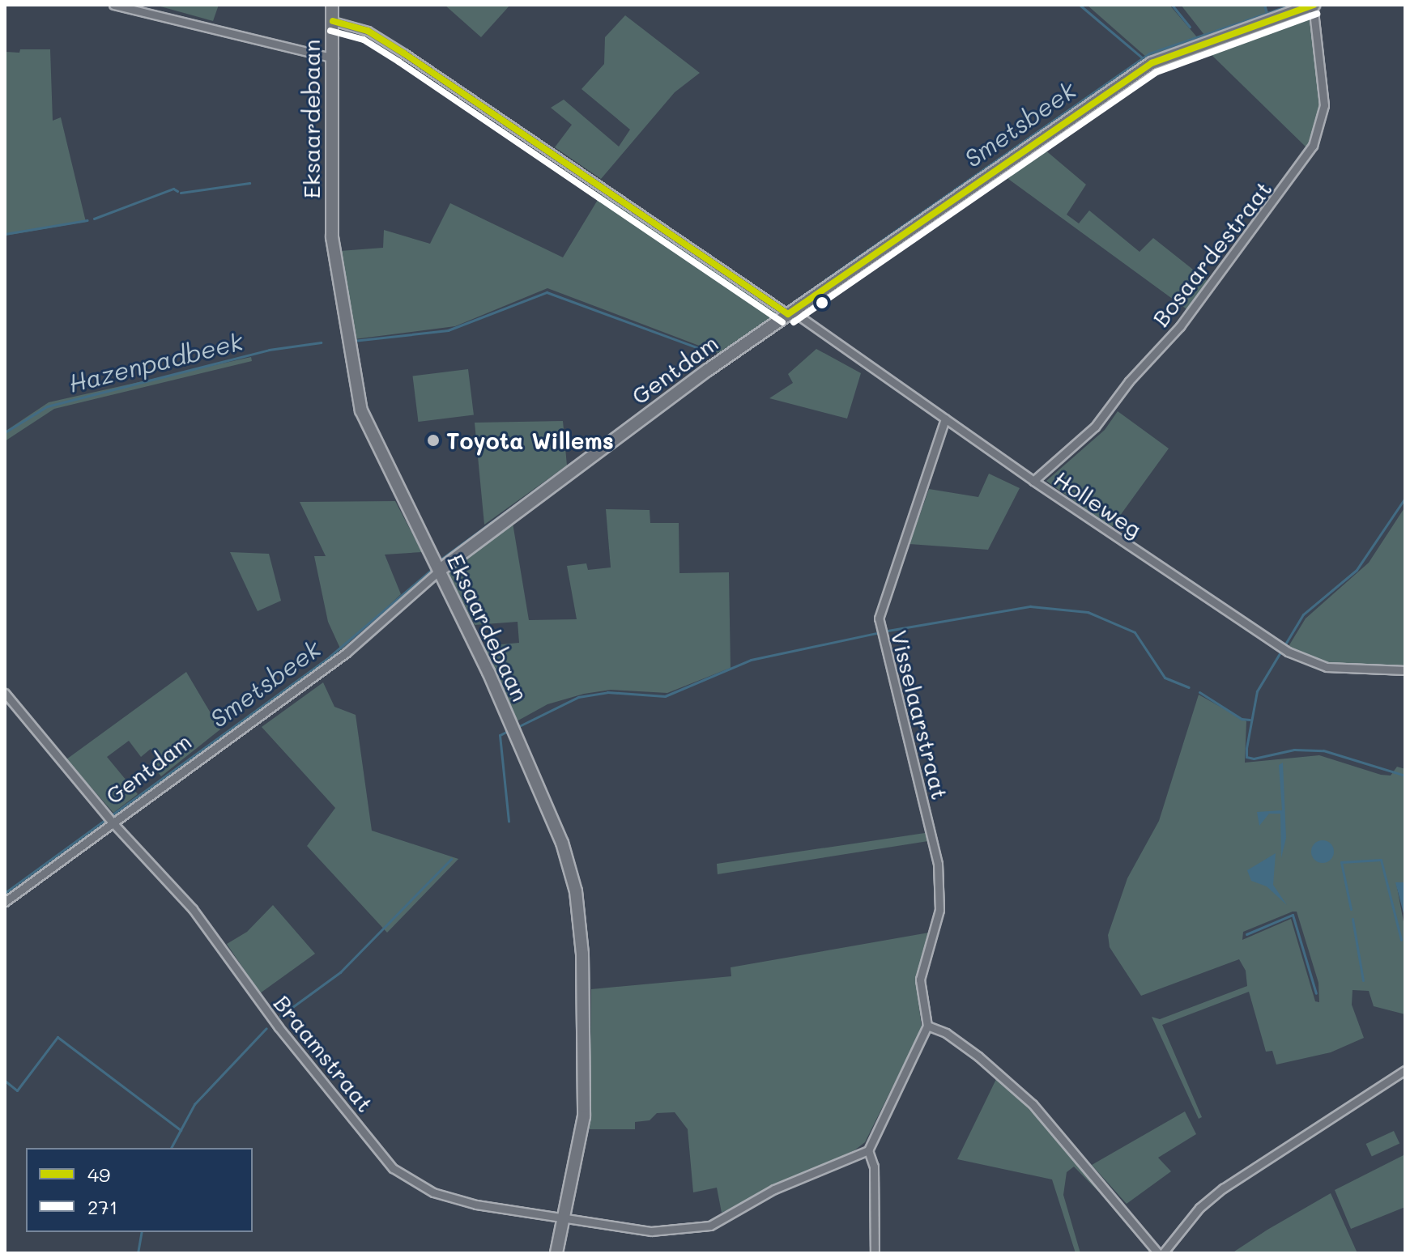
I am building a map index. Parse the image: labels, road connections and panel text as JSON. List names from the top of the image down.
{
  "streets": {
    "main road": ["Eksaardebaan", "Gentdam"],
    "street": [
      "Bosaardestraat",
      "Holleweg",
      "Visselaarstraat",
      "Braamstraat"
    ]
  },
  "crossings": [
    ["Eksaardebaan", "Gentdam"],
    ["Eksaardebaan", "Holleweg"],
    ["Eksaardebaan", "Braamstraat"],
    ["Bosaardestraat", "Gentdam"],
    ["Bosaardestraat", "Holleweg"],
    ["Gentdam", "Holleweg"],
    ["Gentdam", "Braamstraat"],
    ["Holleweg", "Visselaarstraat"]
  ],
  "water": ["Smetsbeek", "Hazenpadbeek"],
  "places": ["Toyota Willems"],
  "lines": ["transit line 49", "transit line 271"],
  "legend": ["49", "271"]
}
